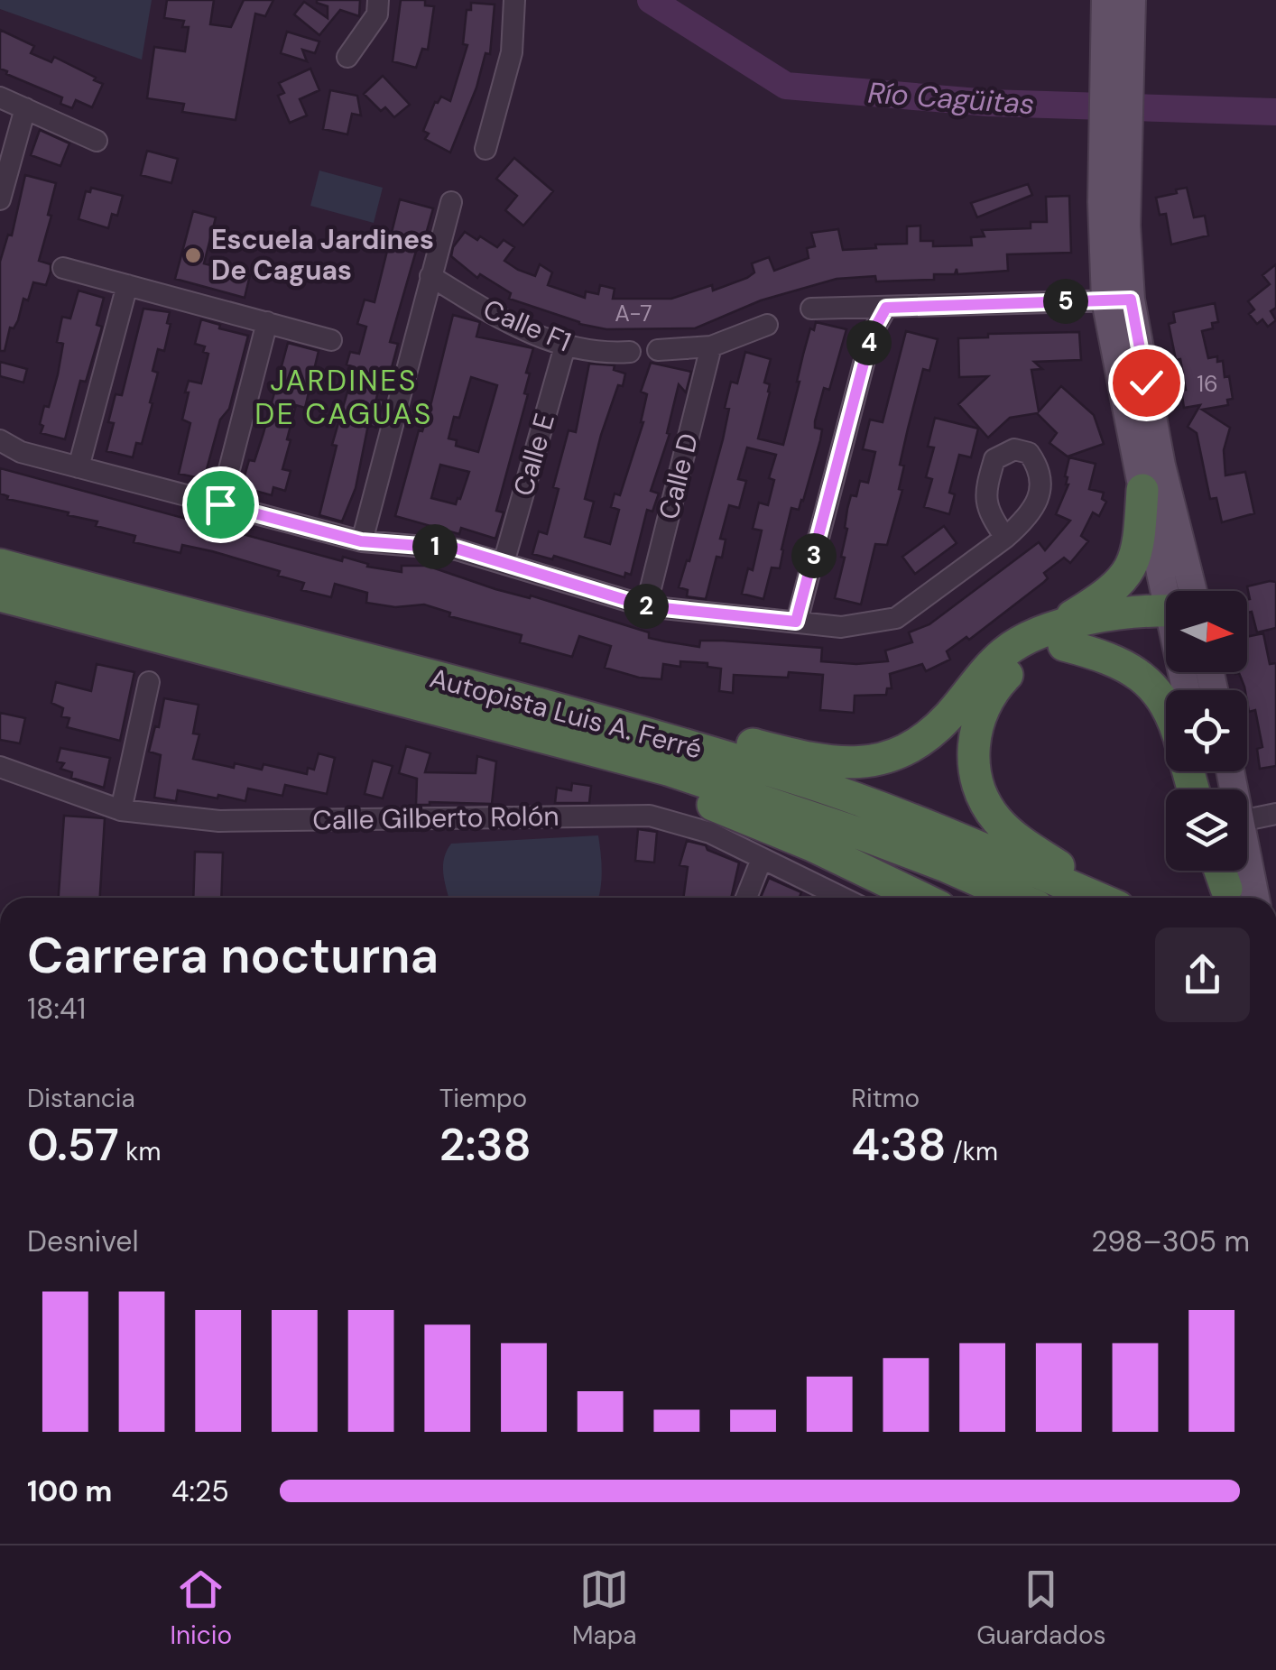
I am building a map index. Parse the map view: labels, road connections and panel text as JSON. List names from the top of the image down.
{
  "streets": {
    "highway": ["Autopista Luis A. Ferré"],
    "street": [
      "Calle F1",
      "Calle E",
      "Calle D",
      "Calle Gilberto Rolón"
    ]
  },
  "crossings": [
    ["Calle F1", "Calle E"]
  ],
  "districts": ["JARDINES DE CAGUAS"],
  "water": ["Río Cagüitas"],
  "places": ["Escuela Jardines De Caguas"],
  "house_numbers": ["A-7", "16"],
  "north": "right",
  "page": {
    "pins": [
      "5",
      "4",
      "1",
      "3",
      "2"
    ],
    "heading": ["Carrera nocturna", "18:41"],
    "stats": [
      ["Distancia", "0.57 km"],
      ["Tiempo", "2:38"],
      ["Ritmo", "4:38 /km"]
    ],
    "chart": ["Desnivel", "298–305 m"],
    "list": [
      {
        "name": "100 m",
        "note": "4:25"
      }
    ],
    "tabs": ["Inicio", "Mapa", "Guardados"]
  }
}
